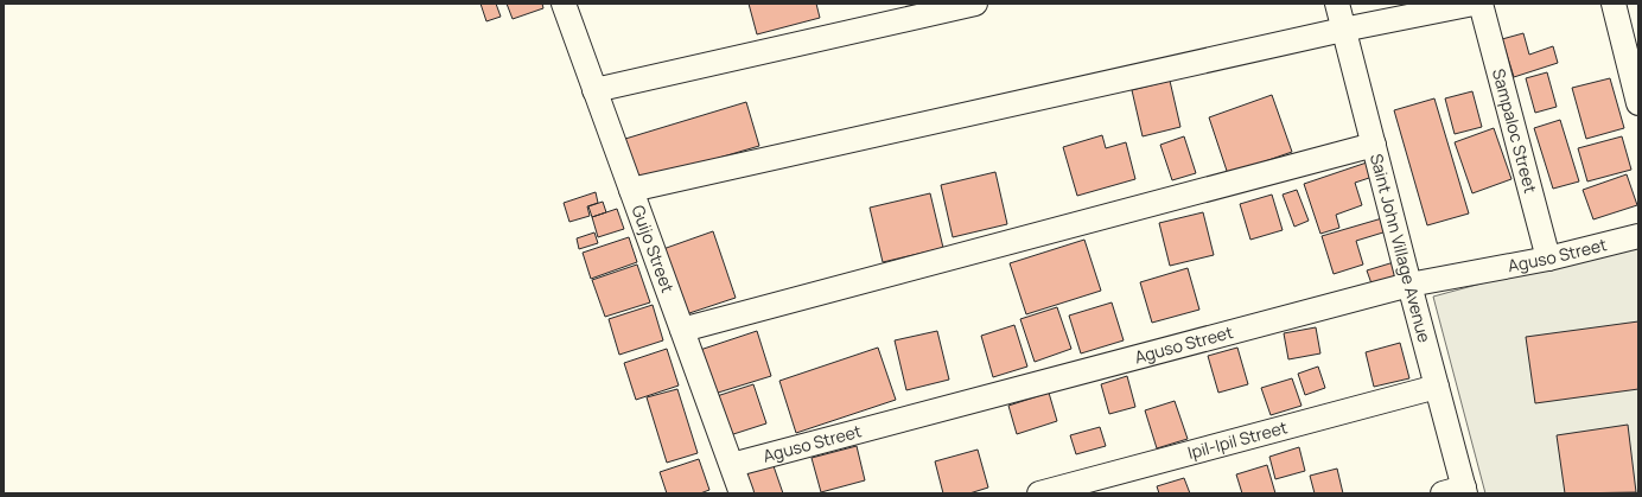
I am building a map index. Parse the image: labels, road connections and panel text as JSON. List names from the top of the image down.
{
  "streets": {
    "street": [
      "Sampaloc Street",
      "Guijo Street",
      "Saint John Village Avenue",
      "Aguso Street",
      "Ipil-Ipil Street"
    ]
  },
  "crossings": [
    ["Sampaloc Street", "Aguso Street"],
    ["Guijo Street", "Aguso Street"],
    ["Saint John Village Avenue", "Aguso Street"],
    ["Saint John Village Avenue", "Ipil-Ipil Street"]
  ]
}
